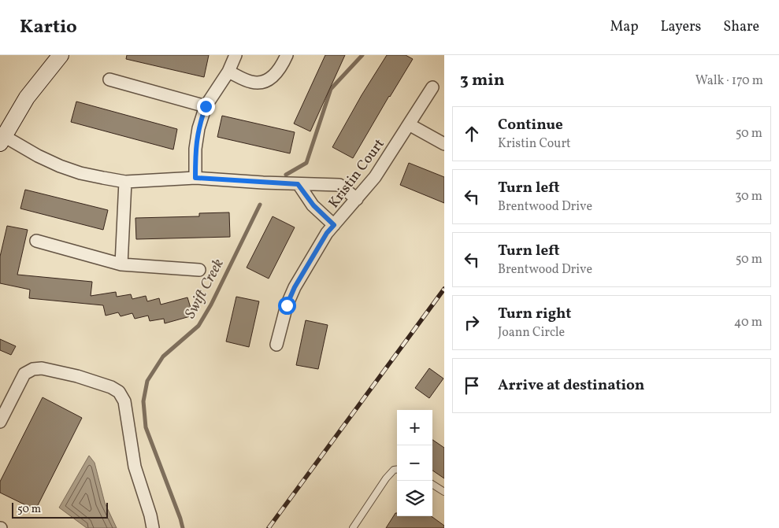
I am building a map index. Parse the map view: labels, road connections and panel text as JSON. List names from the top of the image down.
{
  "streets": {
    "street": ["Kristin Court"]
  },
  "water": ["Swift Creek"],
  "scale_bar": "50 m",
  "page": {
    "header": "Kartio",
    "nav": ["Map", "Layers", "Share"],
    "heading": ["3 min", "Walk · 170 m"],
    "list": [
      ["Continue", "Kristin Court", "50 m"],
      ["Turn left", "Brentwood Drive", "30 m"],
      ["Turn left", "Brentwood Drive", "50 m"],
      ["Turn right", "Joann Circle", "40 m"],
      "Arrive at destination"
    ],
    "map_buttons": ["+", "−"],
    "scale": "50 m"
  }
}
